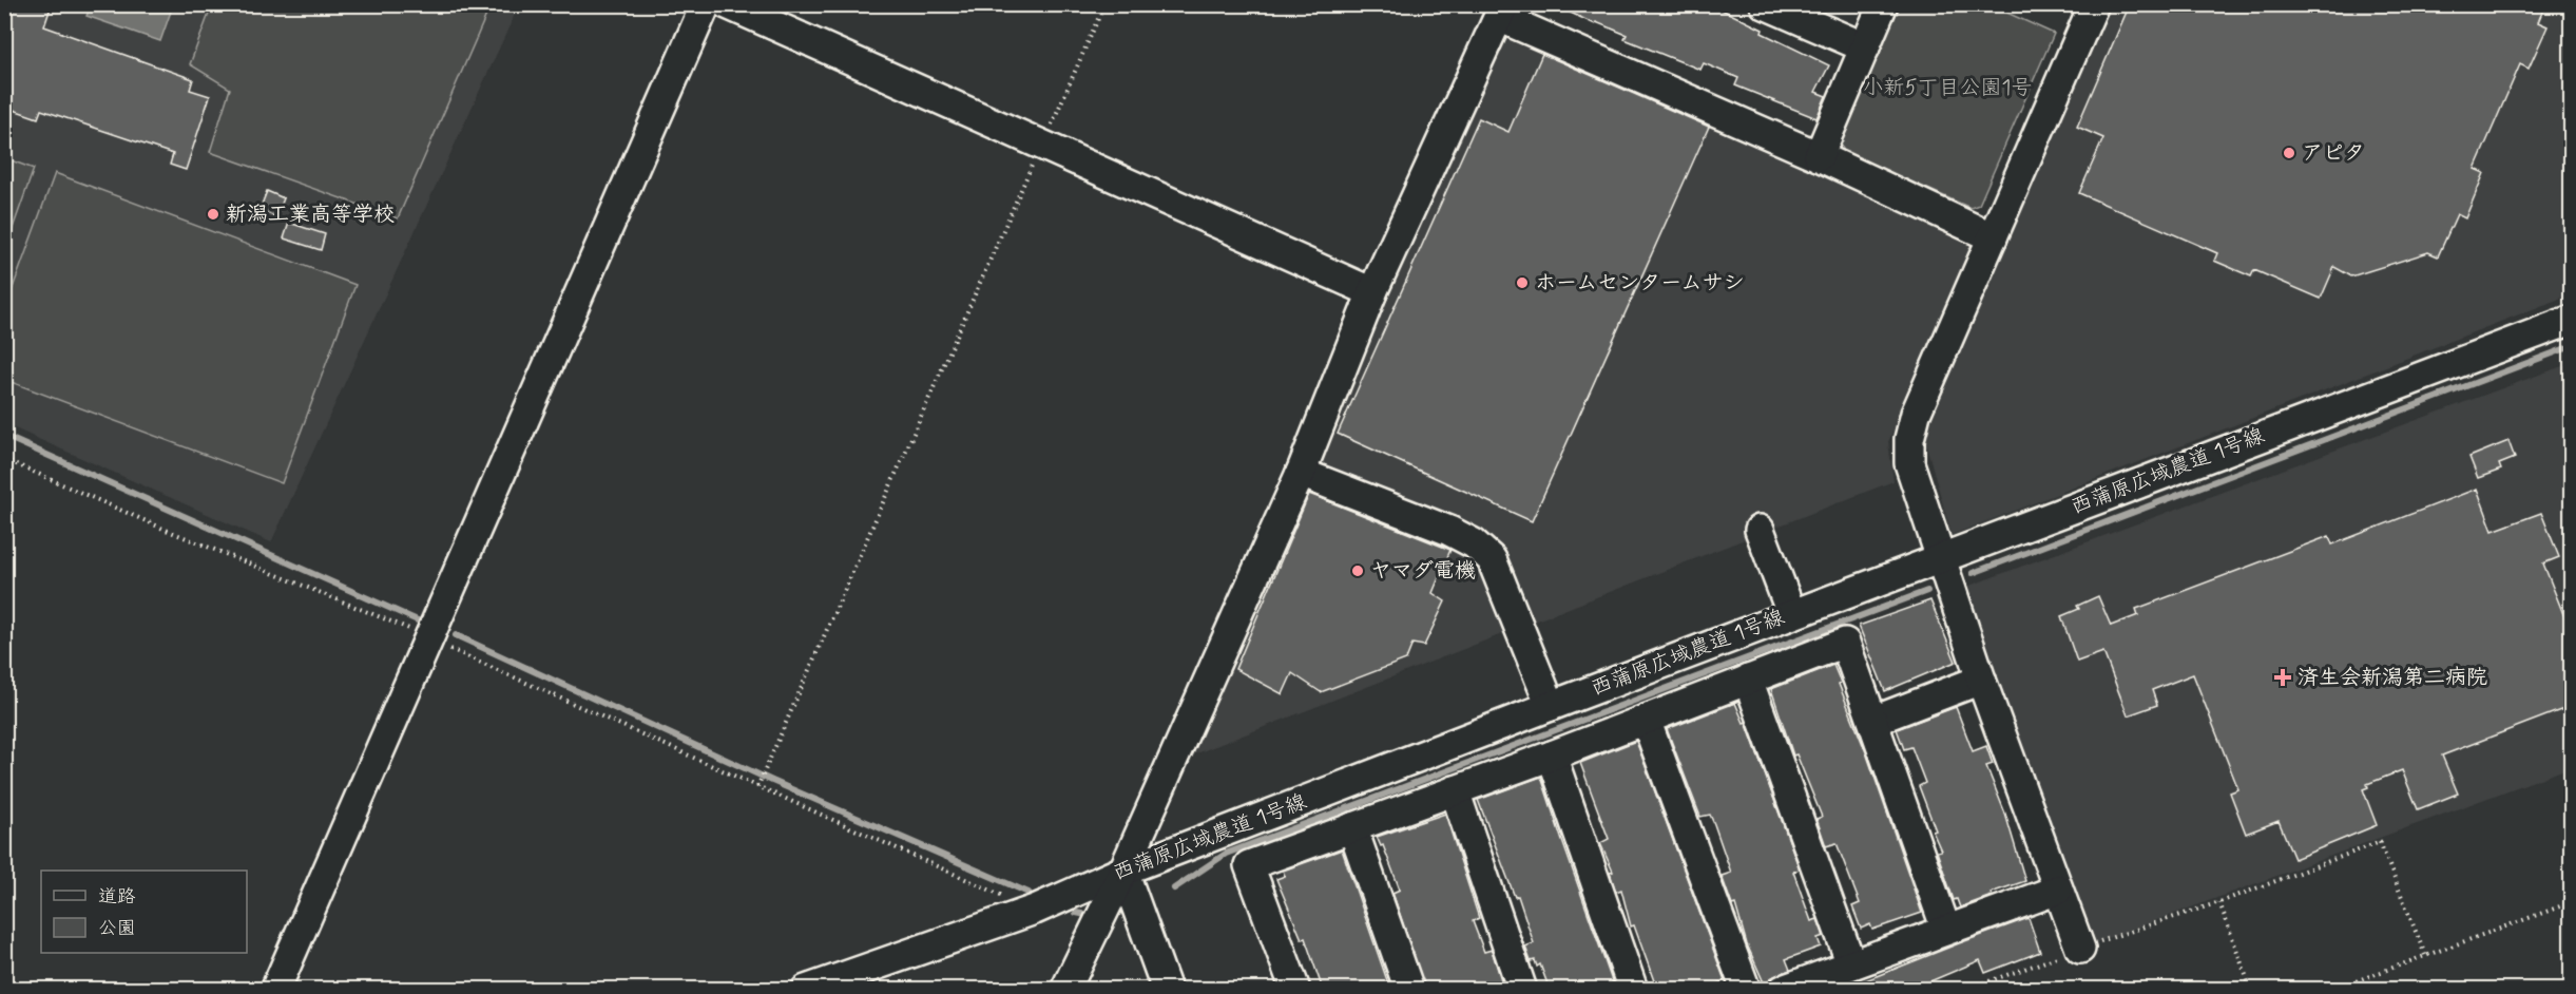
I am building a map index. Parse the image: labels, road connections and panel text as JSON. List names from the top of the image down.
{
  "streets": {
    "street": ["西蒲原広域農道 1号線"]
  },
  "parks": ["小新5丁目公園1号"],
  "places": {
    "other": [
      "アピタ",
      "新潟工業高等学校",
      "ホームセンタームサシ",
      "ヤマダ電機"
    ],
    "health": ["済生会新潟第二病院"]
  },
  "legend": ["道路", "公園"]
}
